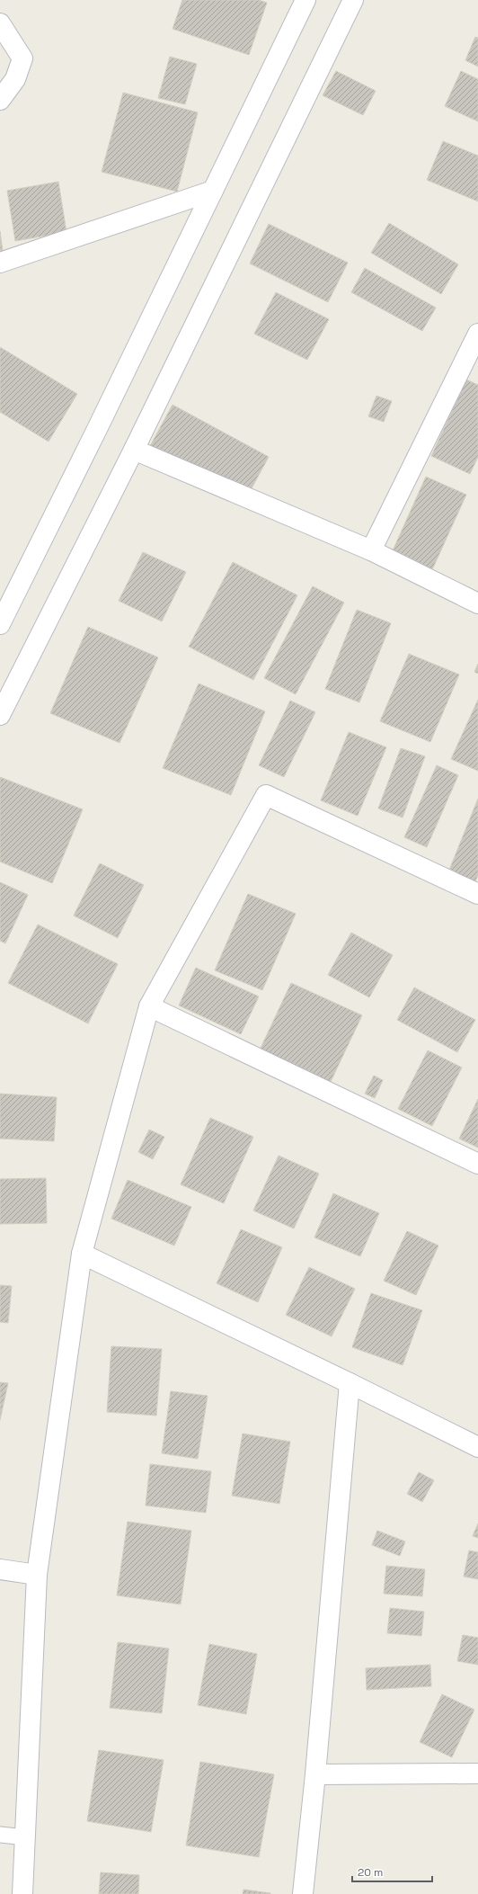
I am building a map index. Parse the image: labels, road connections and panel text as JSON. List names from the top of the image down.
{
  "scale_bar": "20 m"
}
